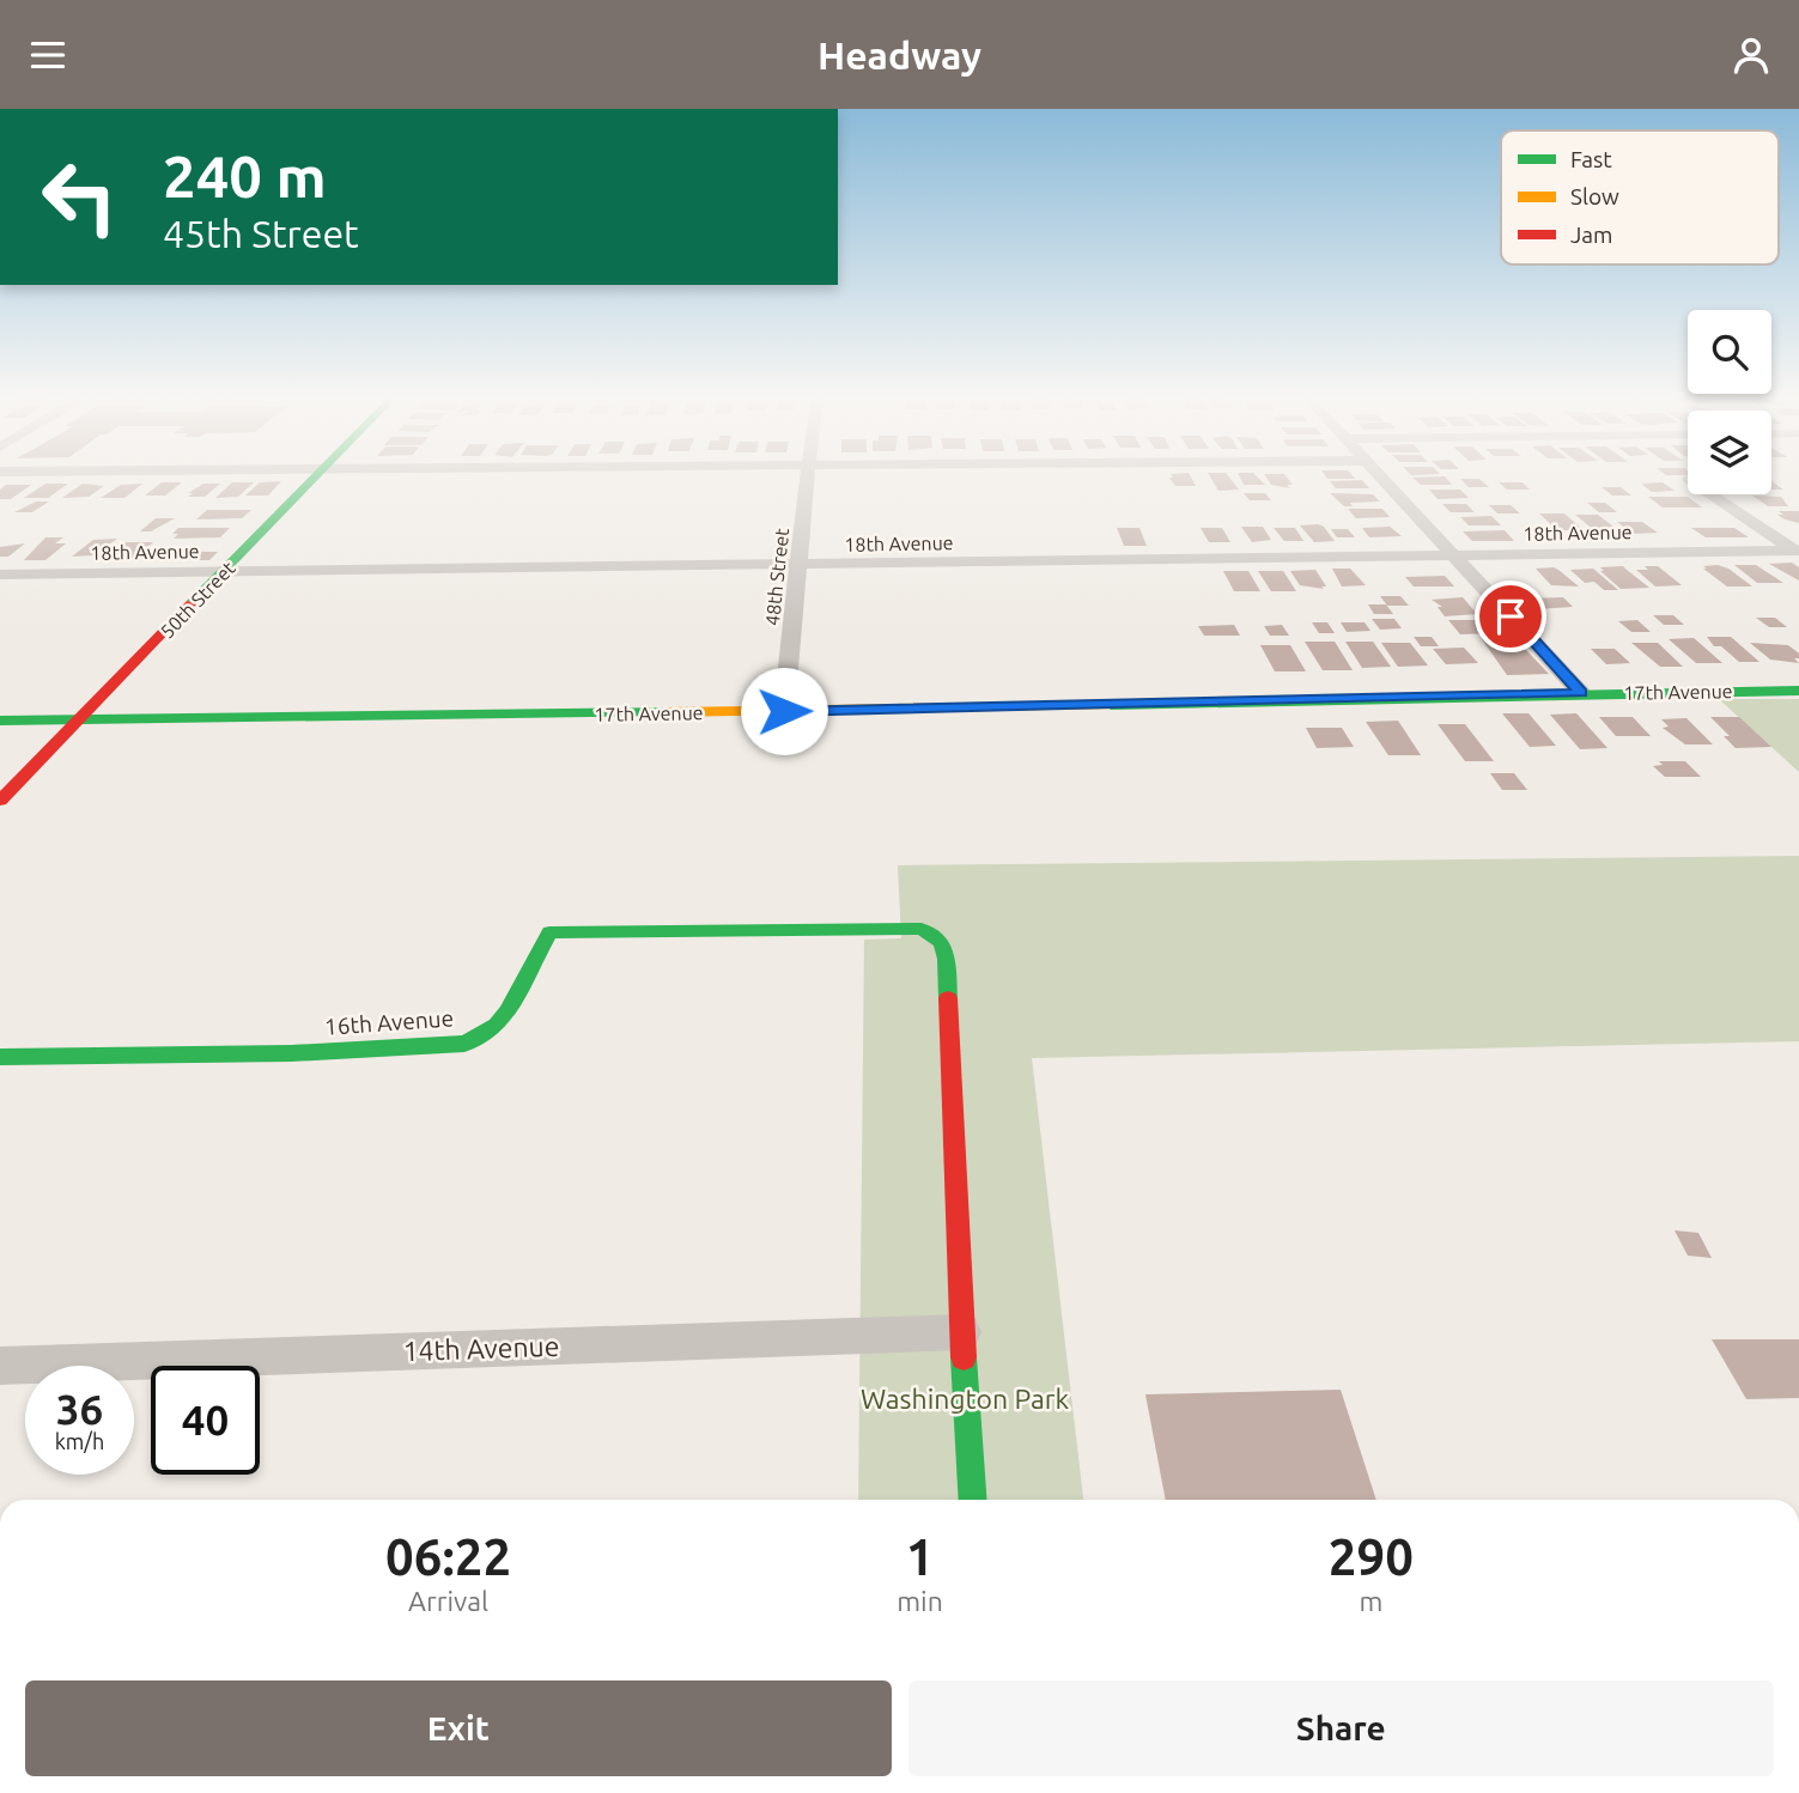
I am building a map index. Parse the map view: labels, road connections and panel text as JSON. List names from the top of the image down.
{
  "streets": {
    "street": [
      "18th Avenue",
      "48th Street",
      "50th Street",
      "17th Avenue",
      "16th Avenue",
      "14th Avenue"
    ]
  },
  "crossings": [
    ["18th Avenue", "48th Street"],
    ["18th Avenue", "50th Street"],
    ["48th Street", "17th Avenue"],
    ["50th Street", "17th Avenue"],
    ["16th Avenue", "14th Avenue"]
  ],
  "parks": ["Washington Park"],
  "legend": ["Fast", "Slow", "Jam"],
  "page": {
    "header": "Headway",
    "turn": ["240 m", "45th Street"],
    "speed": "36 km/h",
    "limit": "40",
    "eta": [
      "06:22",
      "Arrival",
      "1",
      "min",
      "290",
      "m"
    ],
    "buttons": ["Exit", "Share"]
  }
}
